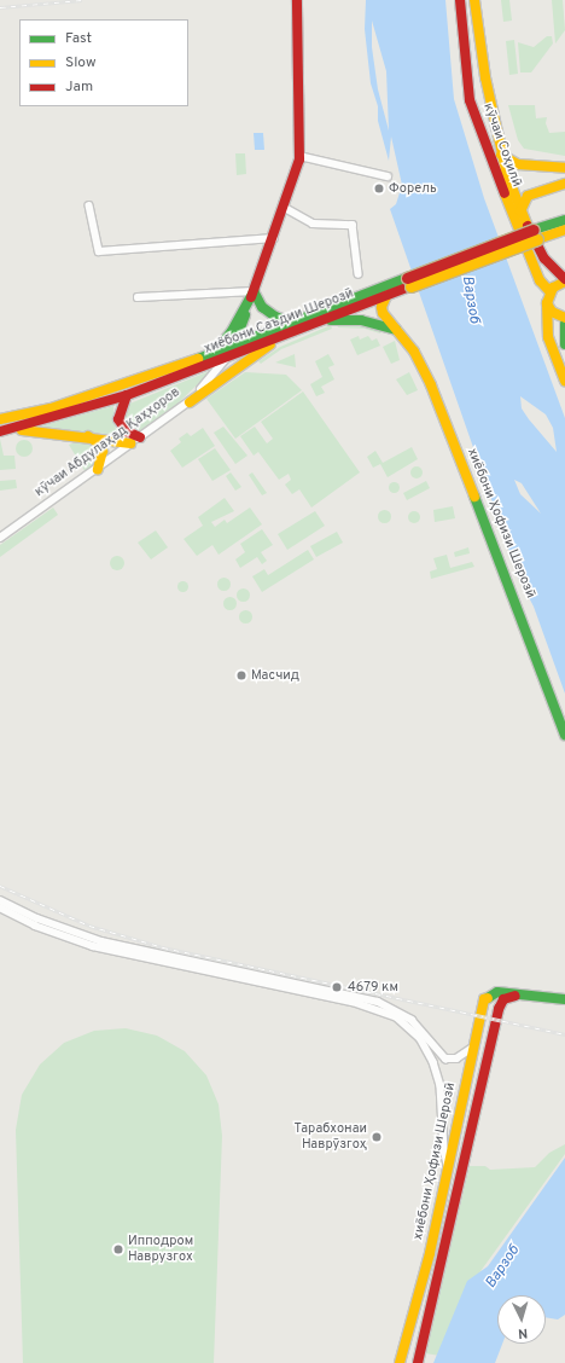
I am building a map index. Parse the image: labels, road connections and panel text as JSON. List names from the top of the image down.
{
  "streets": {
    "main road": [
      "кӯчаи Соҳилӣ",
      "хиёбони Саъдии Шерозӣ",
      "кӯчаи Абдулаҳад Қаҳҳоров",
      "хиёбони Ҳофизи Шерозӣ"
    ]
  },
  "crossings": [
    ["хиёбони Саъдии Шерозӣ", "кӯчаи Абдулаҳад Қаҳҳоров"],
    ["хиёбони Саъдии Шерозӣ", "хиёбони Ҳофизи Шерозӣ"]
  ],
  "water": ["Варзоб"],
  "places": [
    "Форель",
    "Масчид",
    "4679 км",
    "Тарабхонаи Наврӯзгоҳ",
    "Ипподром Наврузгох"
  ],
  "legend": ["Fast", "Slow", "Jam"],
  "north": "bottom"
}
